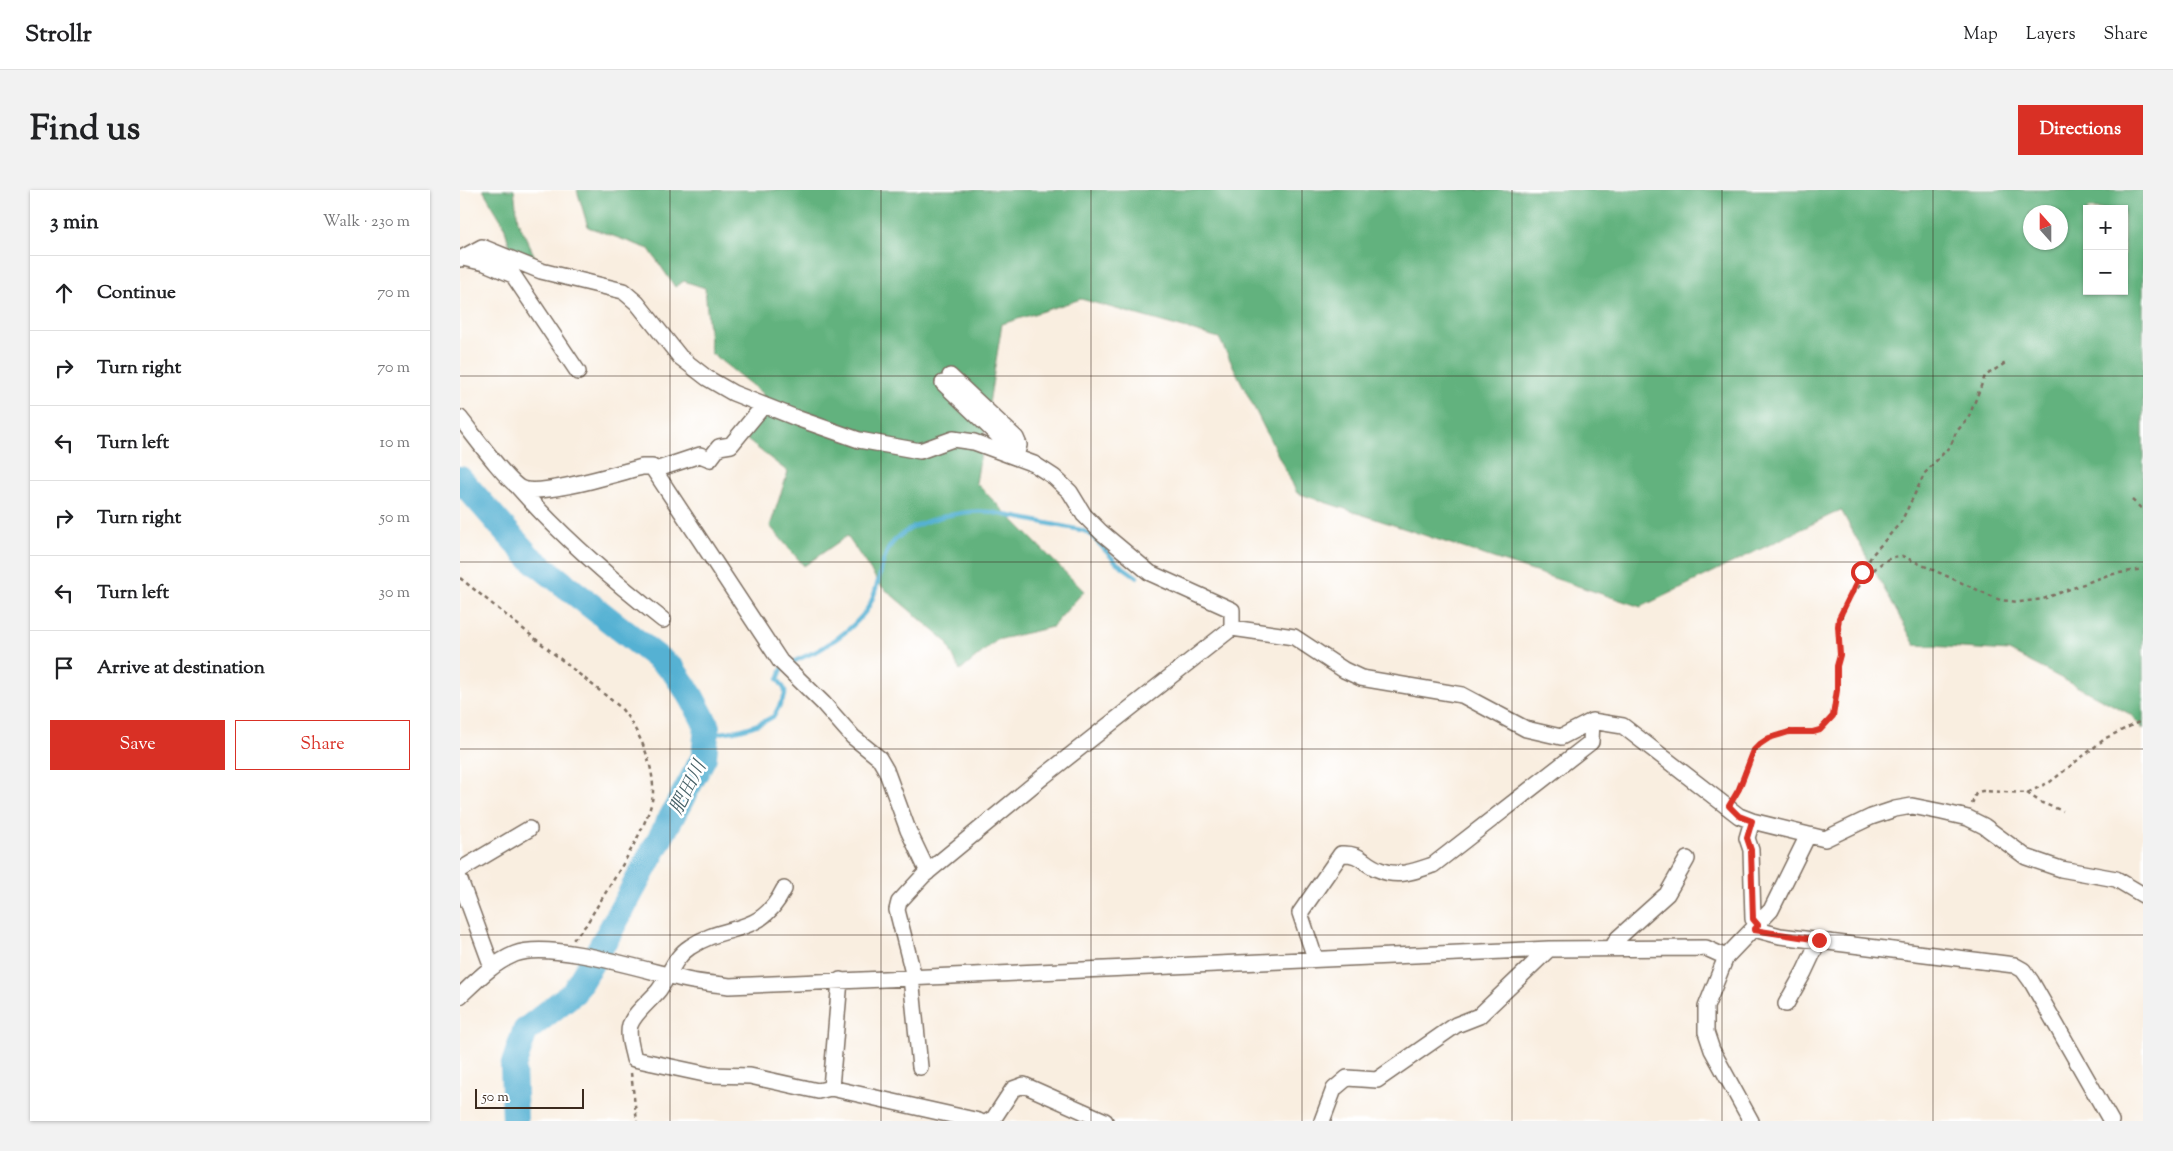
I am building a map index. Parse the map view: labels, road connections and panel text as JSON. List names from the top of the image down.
{
  "water": ["肥田川"],
  "scale_bar": "50 m",
  "north": "top",
  "page": {
    "header": "Strollr",
    "nav": ["Map", "Layers", "Share"],
    "title": "Find us",
    "buttons": [
      "Directions",
      ["Save", "Share"]
    ],
    "heading": ["3 min", "Walk · 230 m"],
    "map_buttons": ["+", "−"],
    "list": [
      ["Continue", "70 m"],
      ["Turn right", "70 m"],
      ["Turn left", "10 m"],
      ["Turn right", "50 m"],
      ["Turn left", "30 m"],
      "Arrive at destination"
    ],
    "scale": "50 m"
  }
}
